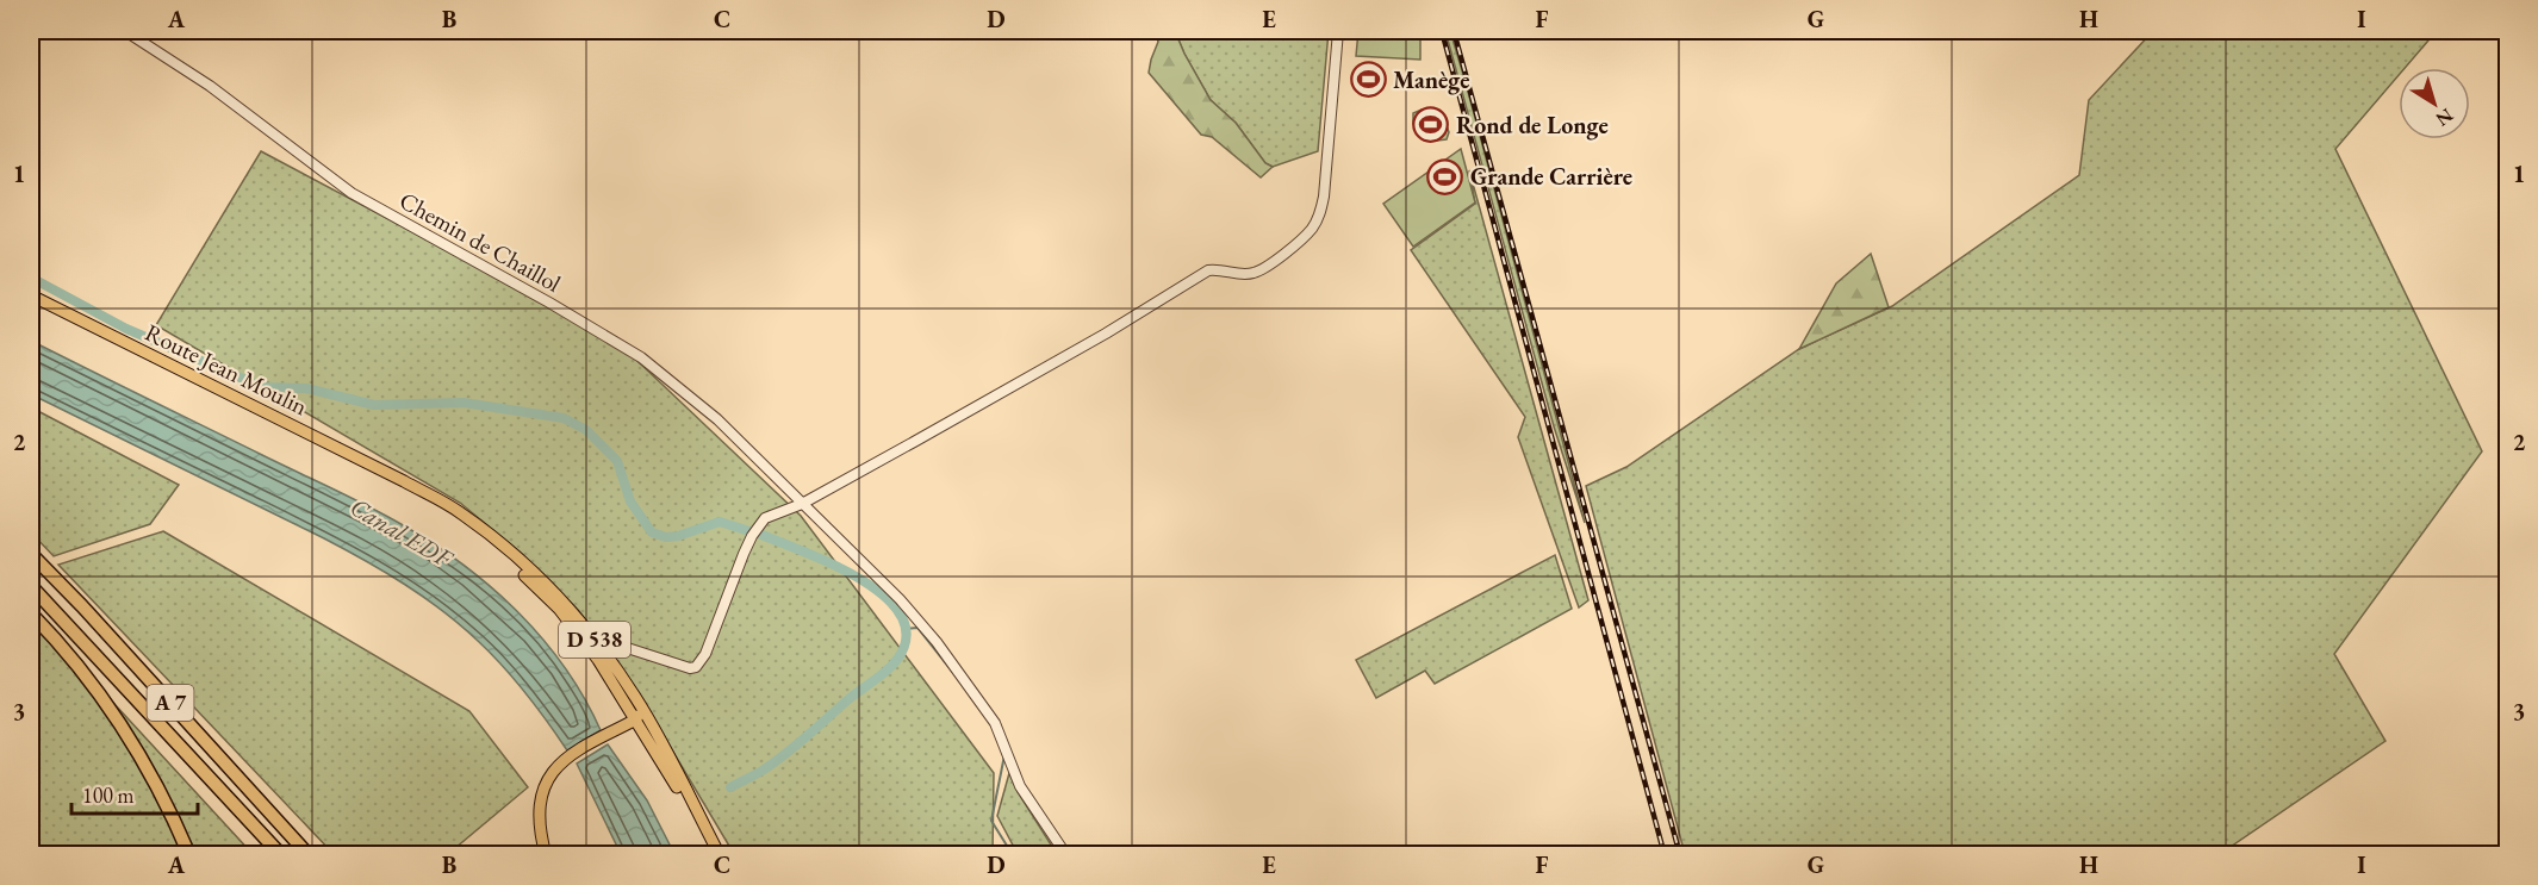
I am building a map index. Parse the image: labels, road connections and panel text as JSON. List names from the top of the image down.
{
  "streets": {
    "highway": ["A 7"],
    "main road": ["Route Jean Moulin", "D 538"],
    "street": ["Chemin de Chaillol"]
  },
  "crossings": [
    ["Route Jean Moulin", "D 538"]
  ],
  "water": ["Canal EDF"],
  "places": {
    "sports": ["Manège", "Rond de Longe", "Grande Carrière"]
  },
  "scale_bar": "100 m",
  "north": "bottom right",
  "grid": {
    "columns": [
      "A",
      "B",
      "C",
      "D",
      "E",
      "F",
      "G",
      "H",
      "I"
    ],
    "rows": ["1", "2", "3"]
  }
}
